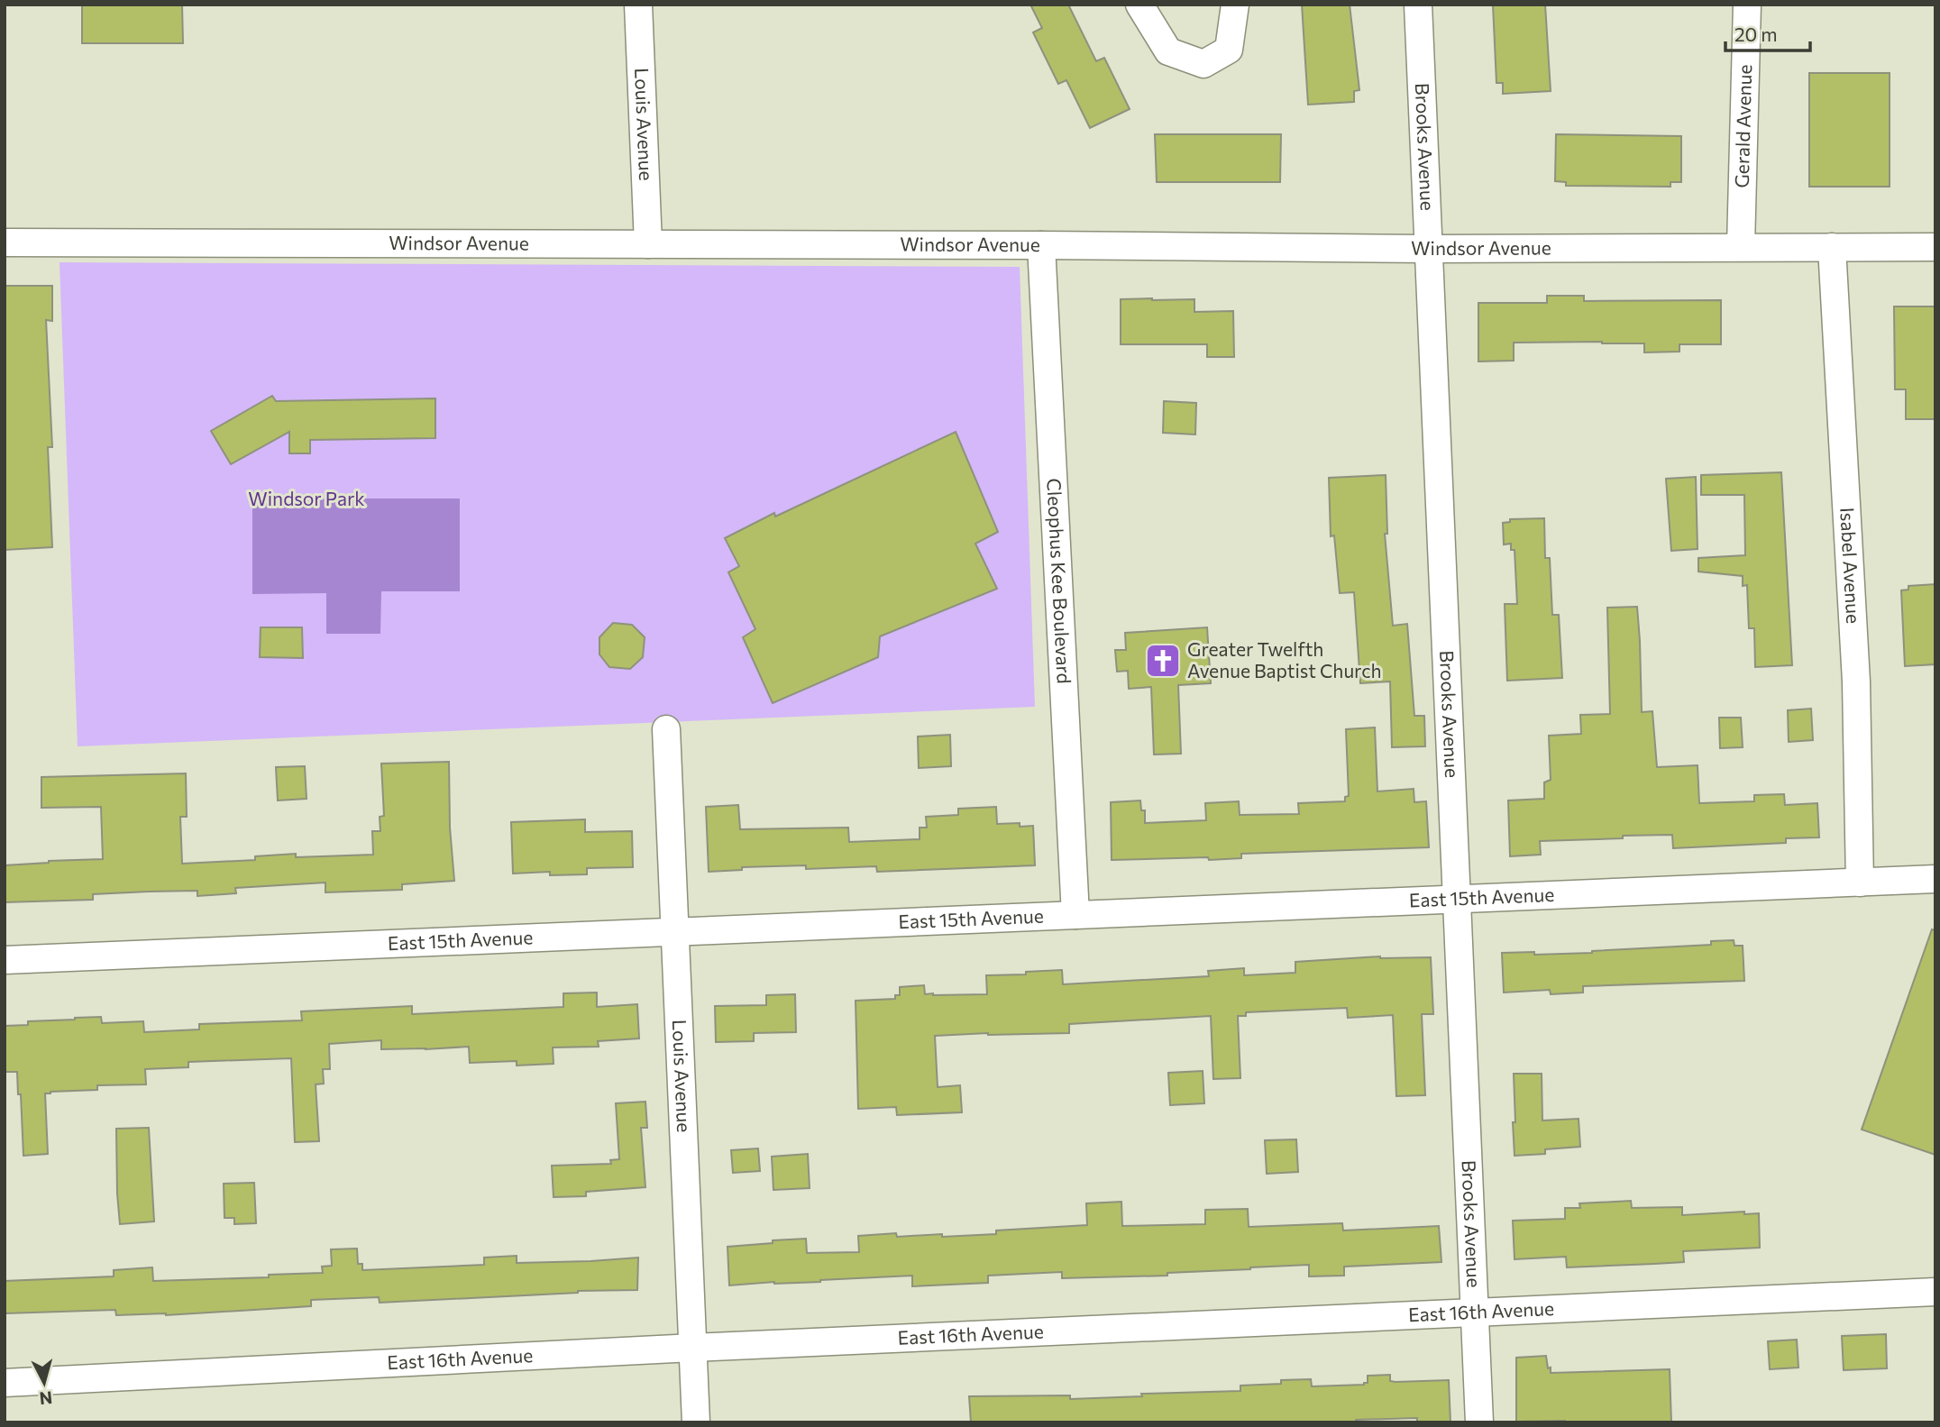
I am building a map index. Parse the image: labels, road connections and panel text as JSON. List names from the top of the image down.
{
  "streets": {
    "street": [
      "Louis Avenue",
      "Gerald Avenue",
      "Brooks Avenue",
      "Windsor Avenue",
      "Isabel Avenue",
      "Cleophus Kee Boulevard",
      "East 15th Avenue",
      "East 16th Avenue"
    ]
  },
  "crossings": [
    ["Louis Avenue", "Windsor Avenue"],
    ["Louis Avenue", "East 15th Avenue"],
    ["Louis Avenue", "East 16th Avenue"],
    ["Gerald Avenue", "Windsor Avenue"],
    ["Brooks Avenue", "Windsor Avenue"],
    ["Brooks Avenue", "East 15th Avenue"],
    ["Brooks Avenue", "East 16th Avenue"],
    ["Windsor Avenue", "Isabel Avenue"],
    ["Windsor Avenue", "Cleophus Kee Boulevard"],
    ["Isabel Avenue", "East 15th Avenue"],
    ["Cleophus Kee Boulevard", "East 15th Avenue"]
  ],
  "parks": ["Windsor Park"],
  "places": {
    "church": ["Greater Twelfth Avenue Baptist Church"]
  },
  "scale_bar": "20 m",
  "north": "bottom"
}
